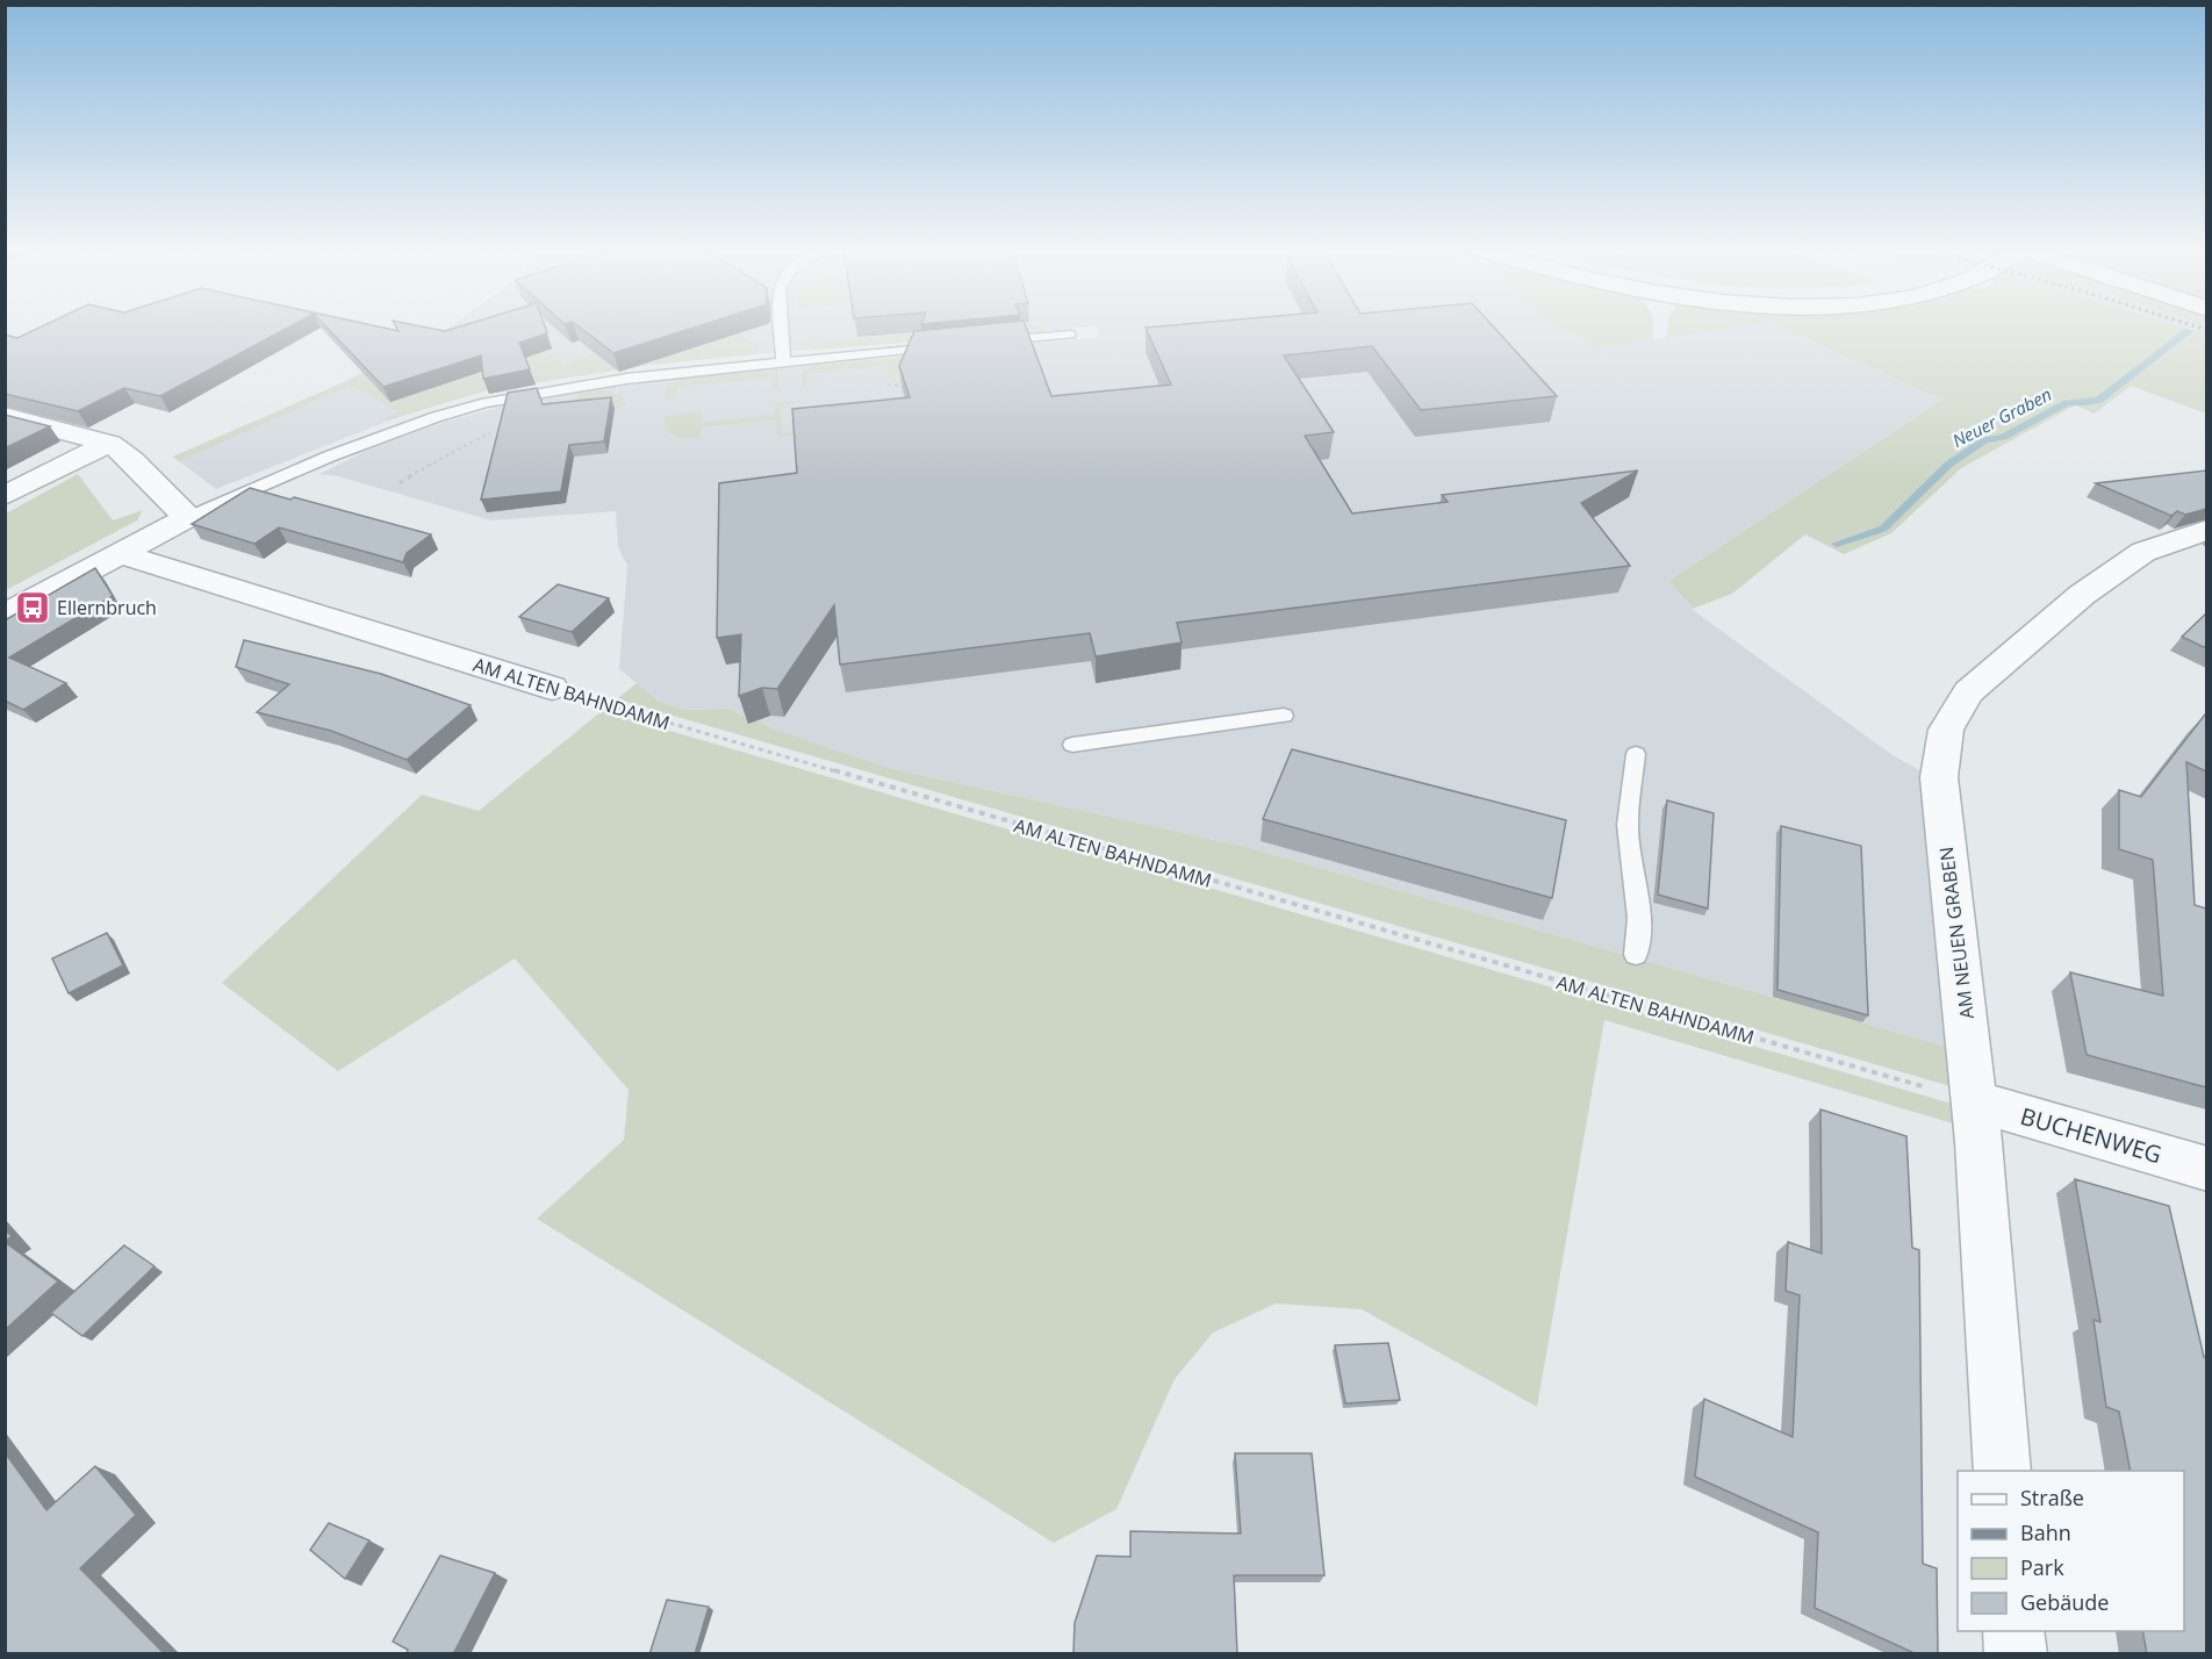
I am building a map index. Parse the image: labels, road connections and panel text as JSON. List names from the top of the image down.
{
  "streets": {
    "street": ["AM ALTEN BAHNDAMM", "AM NEUEN GRABEN", "BUCHENWEG"]
  },
  "crossings": [
    ["AM ALTEN BAHNDAMM", "AM NEUEN GRABEN"],
    ["AM ALTEN BAHNDAMM", "BUCHENWEG"],
    ["AM NEUEN GRABEN", "BUCHENWEG"]
  ],
  "water": ["Neuer Graben"],
  "places": {
    "bus stop": ["Ellernbruch"]
  },
  "legend": [
    "Straße",
    "Bahn",
    "Park",
    "Gebäude"
  ]
}
